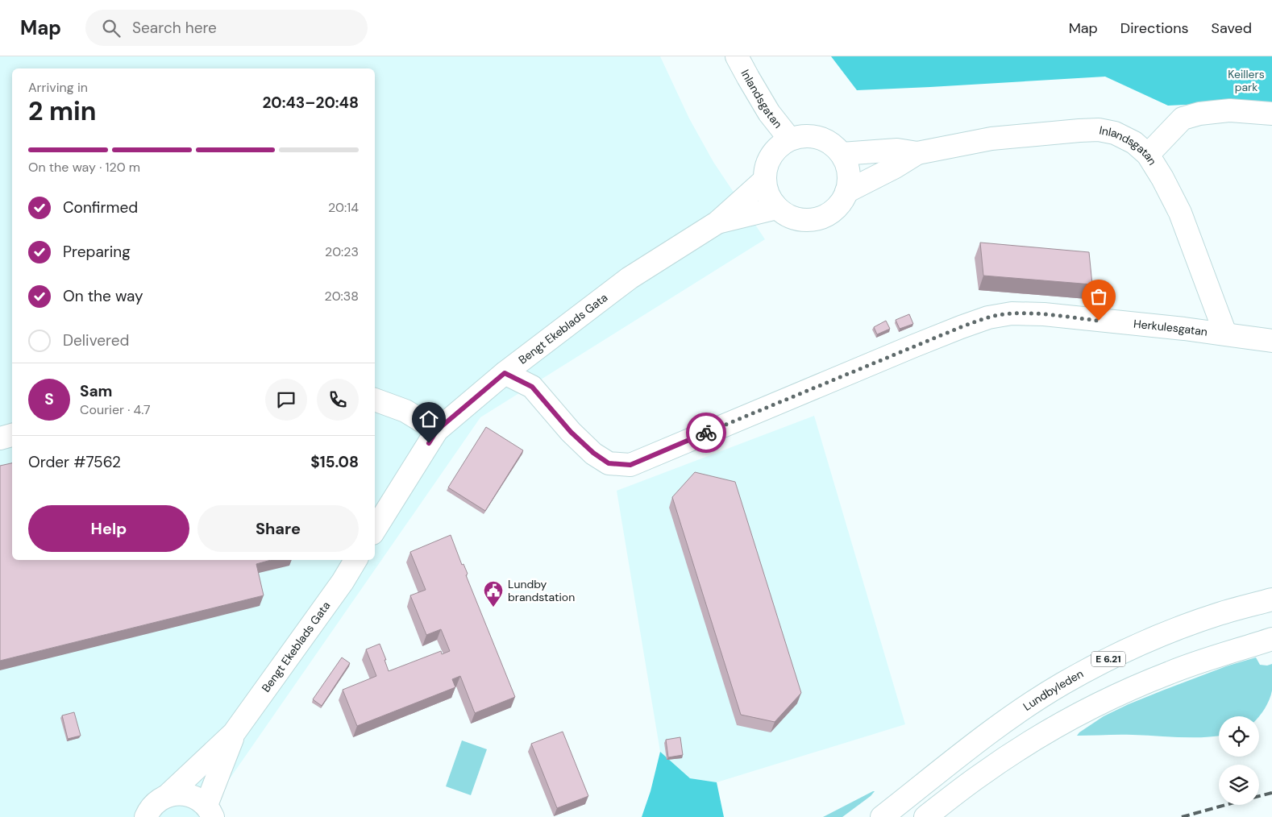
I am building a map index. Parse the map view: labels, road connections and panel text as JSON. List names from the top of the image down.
{
  "streets": {
    "main road": [
      "Inlandsgatan",
      "Herkulesgatan",
      "Bengt Ekeblads Gata",
      "E 6.21",
      "Lundbyleden"
    ]
  },
  "crossings": [
    ["Inlandsgatan", "Herkulesgatan"],
    ["Inlandsgatan", "Bengt Ekeblads Gata"],
    ["Herkulesgatan", "Bengt Ekeblads Gata"]
  ],
  "parks": ["Keillers park"],
  "places": {
    "public building": ["Lundby brandstation"]
  },
  "page": {
    "header": "Map",
    "search": "Search here",
    "nav": ["Map", "Directions", "Saved"],
    "heading": ["2 min", "Arriving in", "20:43–20:48"],
    "panel": [
      "Sam",
      "Courier · 4.7",
      "Order #7562",
      "$15.08"
    ],
    "bar": "On the way · 120 m",
    "list": [
      ["Confirmed", "20:14"],
      ["Preparing", "20:23"],
      ["On the way", "20:38"],
      "Delivered"
    ],
    "round": "S",
    "buttons": ["Help", "Share"]
  }
}
